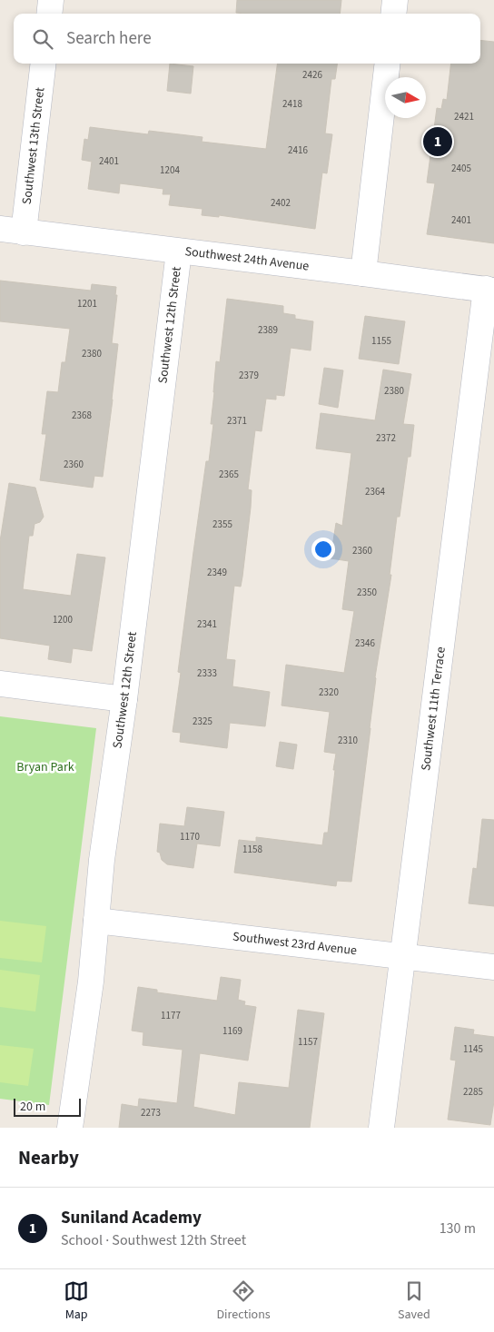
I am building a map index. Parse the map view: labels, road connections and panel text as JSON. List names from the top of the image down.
{
  "streets": {
    "street": [
      "Southwest 13th Street",
      "Southwest 24th Avenue",
      "Southwest 12th Street",
      "Southwest 11th Terrace",
      "Southwest 23rd Avenue"
    ]
  },
  "crossings": [
    ["Southwest 13th Street", "Southwest 24th Avenue"],
    ["Southwest 24th Avenue", "Southwest 12th Street"],
    ["Southwest 24th Avenue", "Southwest 11th Terrace"],
    ["Southwest 12th Street", "Southwest 23rd Avenue"],
    ["Southwest 11th Terrace", "Southwest 23rd Avenue"]
  ],
  "parks": ["Bryan Park"],
  "house_numbers": [
    "2426",
    "2418",
    "2421",
    "2416",
    "2401",
    "2405",
    "1204",
    "2402",
    "2401",
    "1201",
    "2389",
    "1155",
    "2380",
    "2379",
    "2380",
    "2368",
    "2371",
    "2372",
    "2360",
    "2365",
    "2364",
    "2355",
    "2360",
    "2349",
    "2350",
    "1200",
    "2341",
    "2346",
    "2333",
    "2320",
    "2325",
    "2310",
    "1170",
    "1158",
    "1177",
    "1169",
    "1157",
    "1145",
    "2285",
    "2273"
  ],
  "scale_bar": "20 m",
  "north": "right",
  "page": {
    "search": "Search here",
    "pins": "1",
    "scale": "20 m",
    "heading": "Nearby",
    "list": [
      {
        "mark": "1",
        "name": "Suniland Academy",
        "note": "School · Southwest 12th Street",
        "value": "130 m"
      }
    ],
    "nav": ["Map", "Directions", "Saved"]
  }
}
